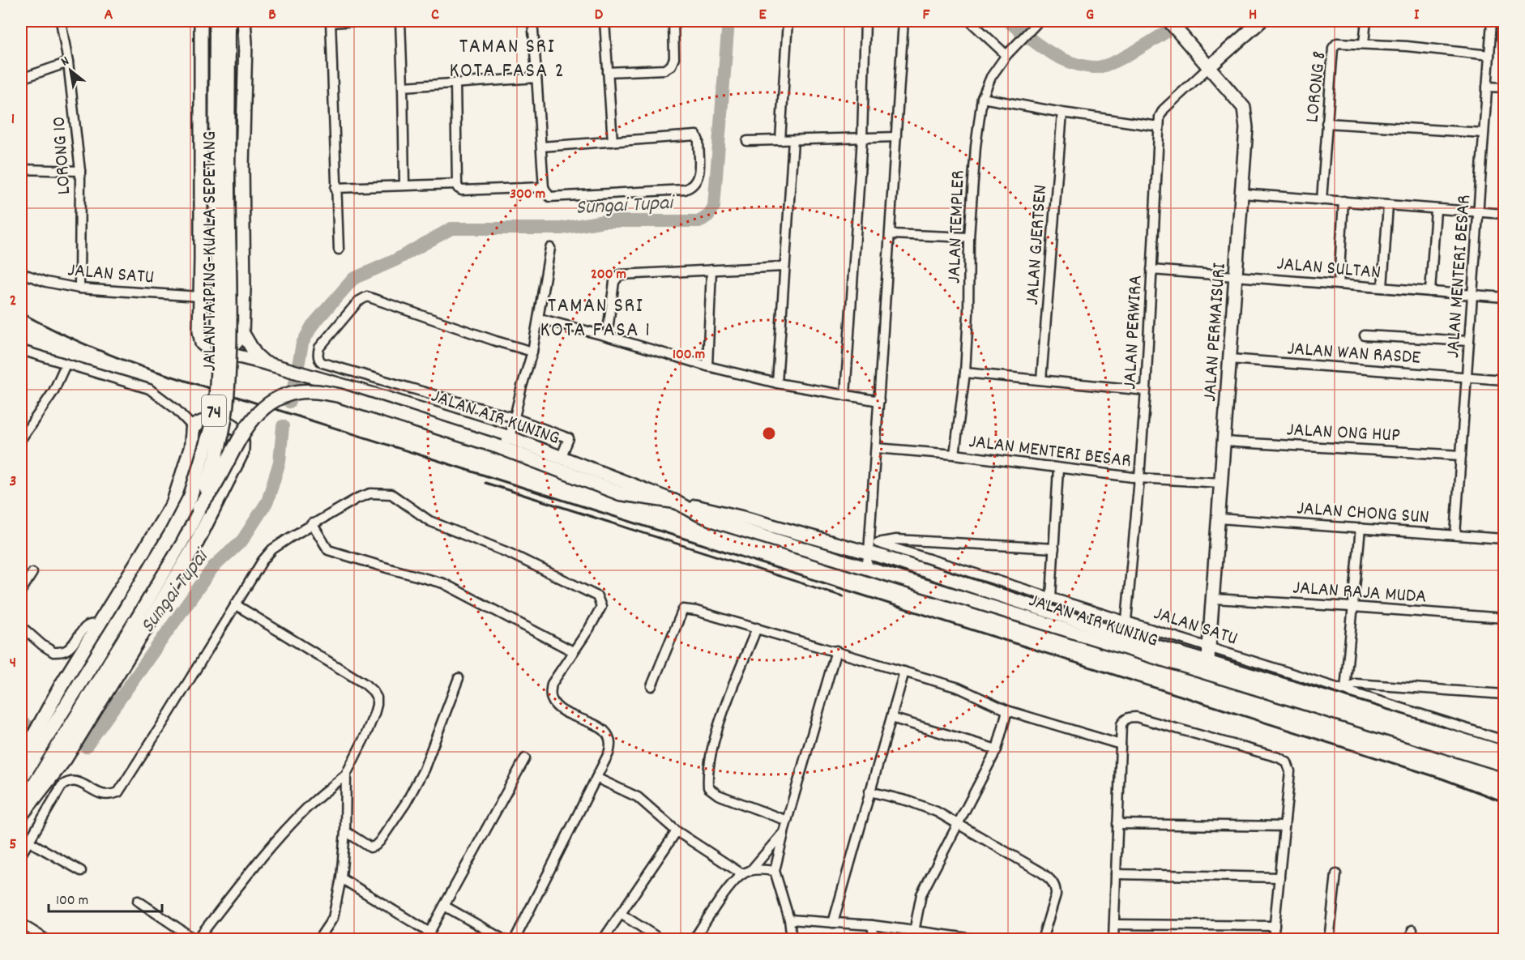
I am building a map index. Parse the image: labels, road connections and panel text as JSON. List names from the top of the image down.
{
  "streets": {
    "main road": [
      "JALAN TAIPING-KUALA SEPETANG",
      "JALAN PERMAISURI",
      "74",
      "JALAN AIR KUNING"
    ],
    "street": [
      "LORONG 8",
      "LORONG 10",
      "JALAN TEMPLER",
      "JALAN GJERTSEN",
      "JALAN SULTAN",
      "JALAN SATU",
      "JALAN MENTERI BESAR",
      "JALAN PERWIRA",
      "JALAN WAN RASDE",
      "JALAN ONG HUP",
      "JALAN CHONG SUN",
      "JALAN RAJA MUDA"
    ]
  },
  "crossings": [
    ["LORONG 8", "JALAN MENTERI BESAR"],
    ["LORONG 10", "JALAN SATU"],
    ["JALAN TEMPLER", "JALAN MENTERI BESAR"],
    ["JALAN SULTAN", "JALAN MENTERI BESAR"],
    ["JALAN SULTAN", "JALAN PERWIRA"],
    ["JALAN SULTAN", "JALAN PERMAISURI"],
    ["JALAN SATU", "JALAN PERWIRA"],
    ["JALAN SATU", "JALAN PERMAISURI"],
    ["JALAN SATU", "JALAN AIR KUNING"],
    ["JALAN MENTERI BESAR", "JALAN PERWIRA"],
    ["JALAN MENTERI BESAR", "JALAN PERMAISURI"],
    ["JALAN MENTERI BESAR", "JALAN WAN RASDE"],
    ["JALAN MENTERI BESAR", "JALAN ONG HUP"],
    ["JALAN MENTERI BESAR", "JALAN CHONG SUN"],
    ["JALAN PERWIRA", "JALAN PERMAISURI"],
    ["JALAN PERMAISURI", "JALAN WAN RASDE"],
    ["JALAN PERMAISURI", "JALAN AIR KUNING"],
    ["JALAN PERMAISURI", "JALAN ONG HUP"],
    ["JALAN PERMAISURI", "JALAN CHONG SUN"],
    ["JALAN PERMAISURI", "JALAN RAJA MUDA"]
  ],
  "districts": ["TAMAN SRI KOTA FASA 2", "TAMAN SRI KOTA FASA 1"],
  "water": ["Sungai Tupai"],
  "scale_bar": "100 m",
  "north": "top left",
  "grid": {
    "columns": [
      "A",
      "B",
      "C",
      "D",
      "E",
      "F",
      "G",
      "H",
      "I"
    ],
    "rows": [
      "1",
      "2",
      "3",
      "4",
      "5"
    ]
  },
  "rings": ["300 m", "200 m", "100 m"]
}
